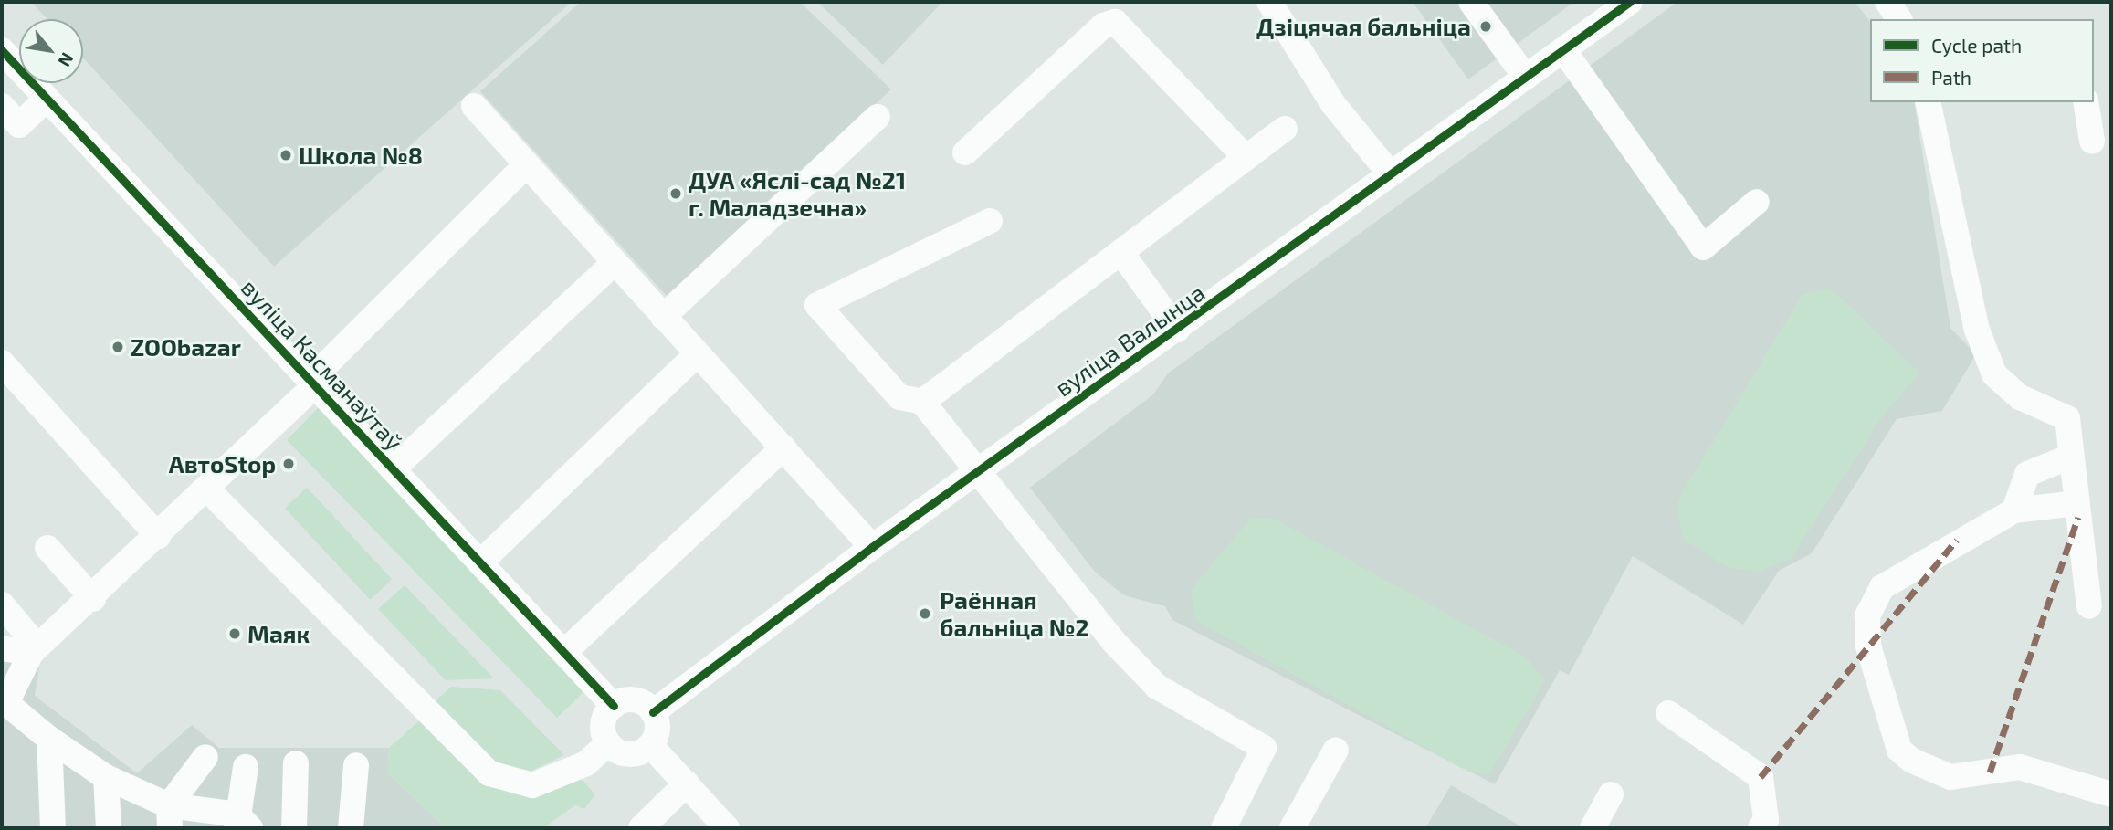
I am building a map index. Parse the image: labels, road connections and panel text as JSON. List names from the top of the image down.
{
  "streets": {
    "street": ["вуліца Валынца", "вуліца Касманаўтаў"]
  },
  "crossings": [
    ["вуліца Валынца", "вуліца Касманаўтаў"]
  ],
  "places": [
    "Дзіцячая бальніца",
    "Школа №8",
    "ДУА «Яслі-сад №21 г. Маладзечна»",
    "ZOObazar",
    "АвтоStop",
    "Раённая бальніца №2",
    "Маяк"
  ],
  "legend": ["Cycle path", "Path"],
  "north": "bottom right"
}
